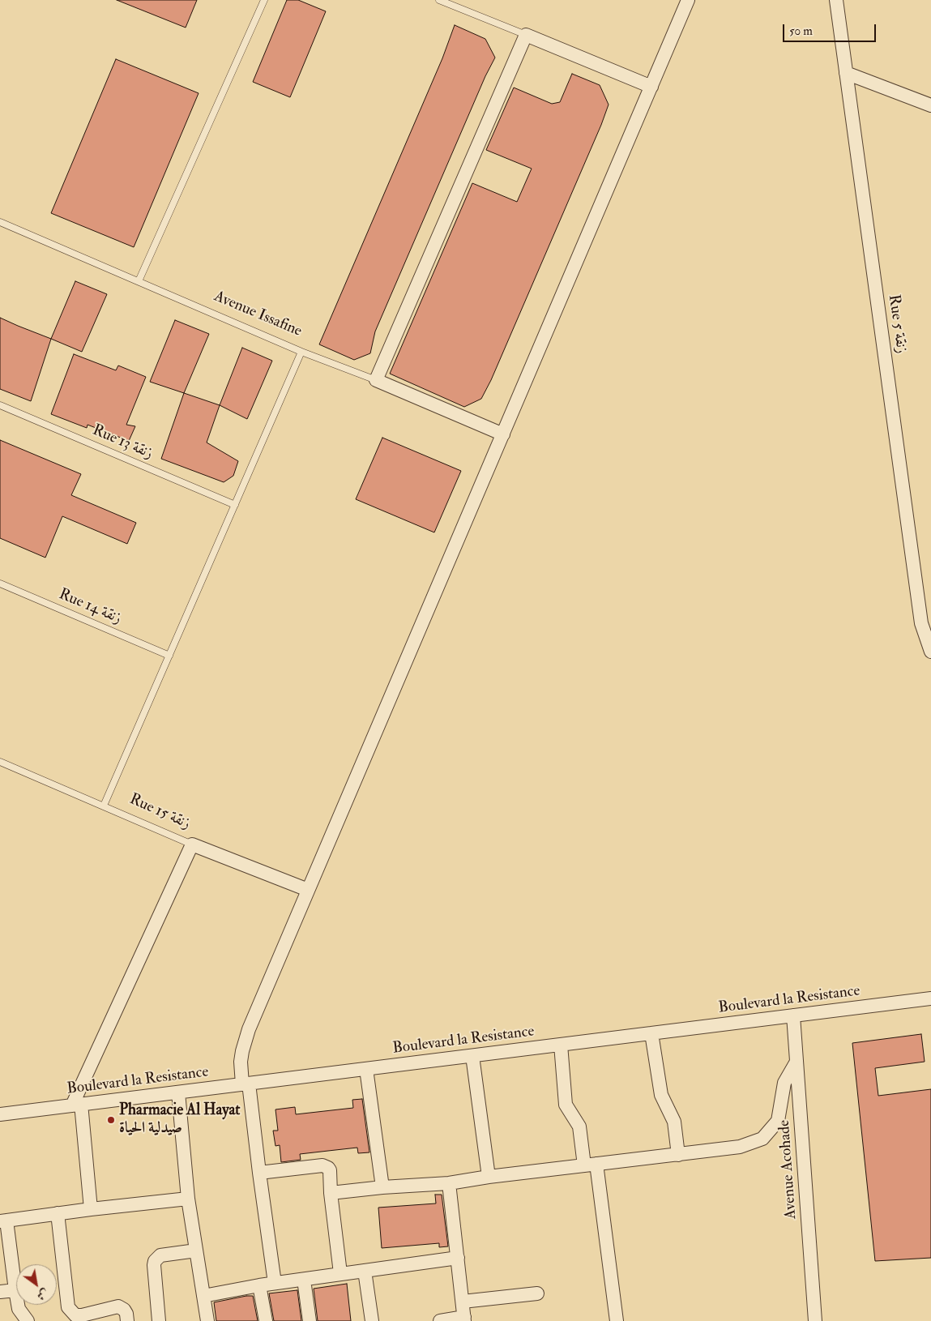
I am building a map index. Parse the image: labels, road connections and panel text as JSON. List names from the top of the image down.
{
  "streets": {
    "street": [
      "Avenue Issafine",
      "Rue 5 زنقة",
      "Rue 15 زنقة",
      "Boulevard la Resistance",
      "Avenue Acohade"
    ],
    "lane": ["Rue 13 زنقة", "Rue 14 زنقة"]
  },
  "crossings": [
    ["Boulevard la Resistance", "Avenue Acohade"]
  ],
  "places": ["Pharmacie Al Hayat صيدلية الحياة"],
  "scale_bar": "50 m",
  "north": "bottom right"
}
